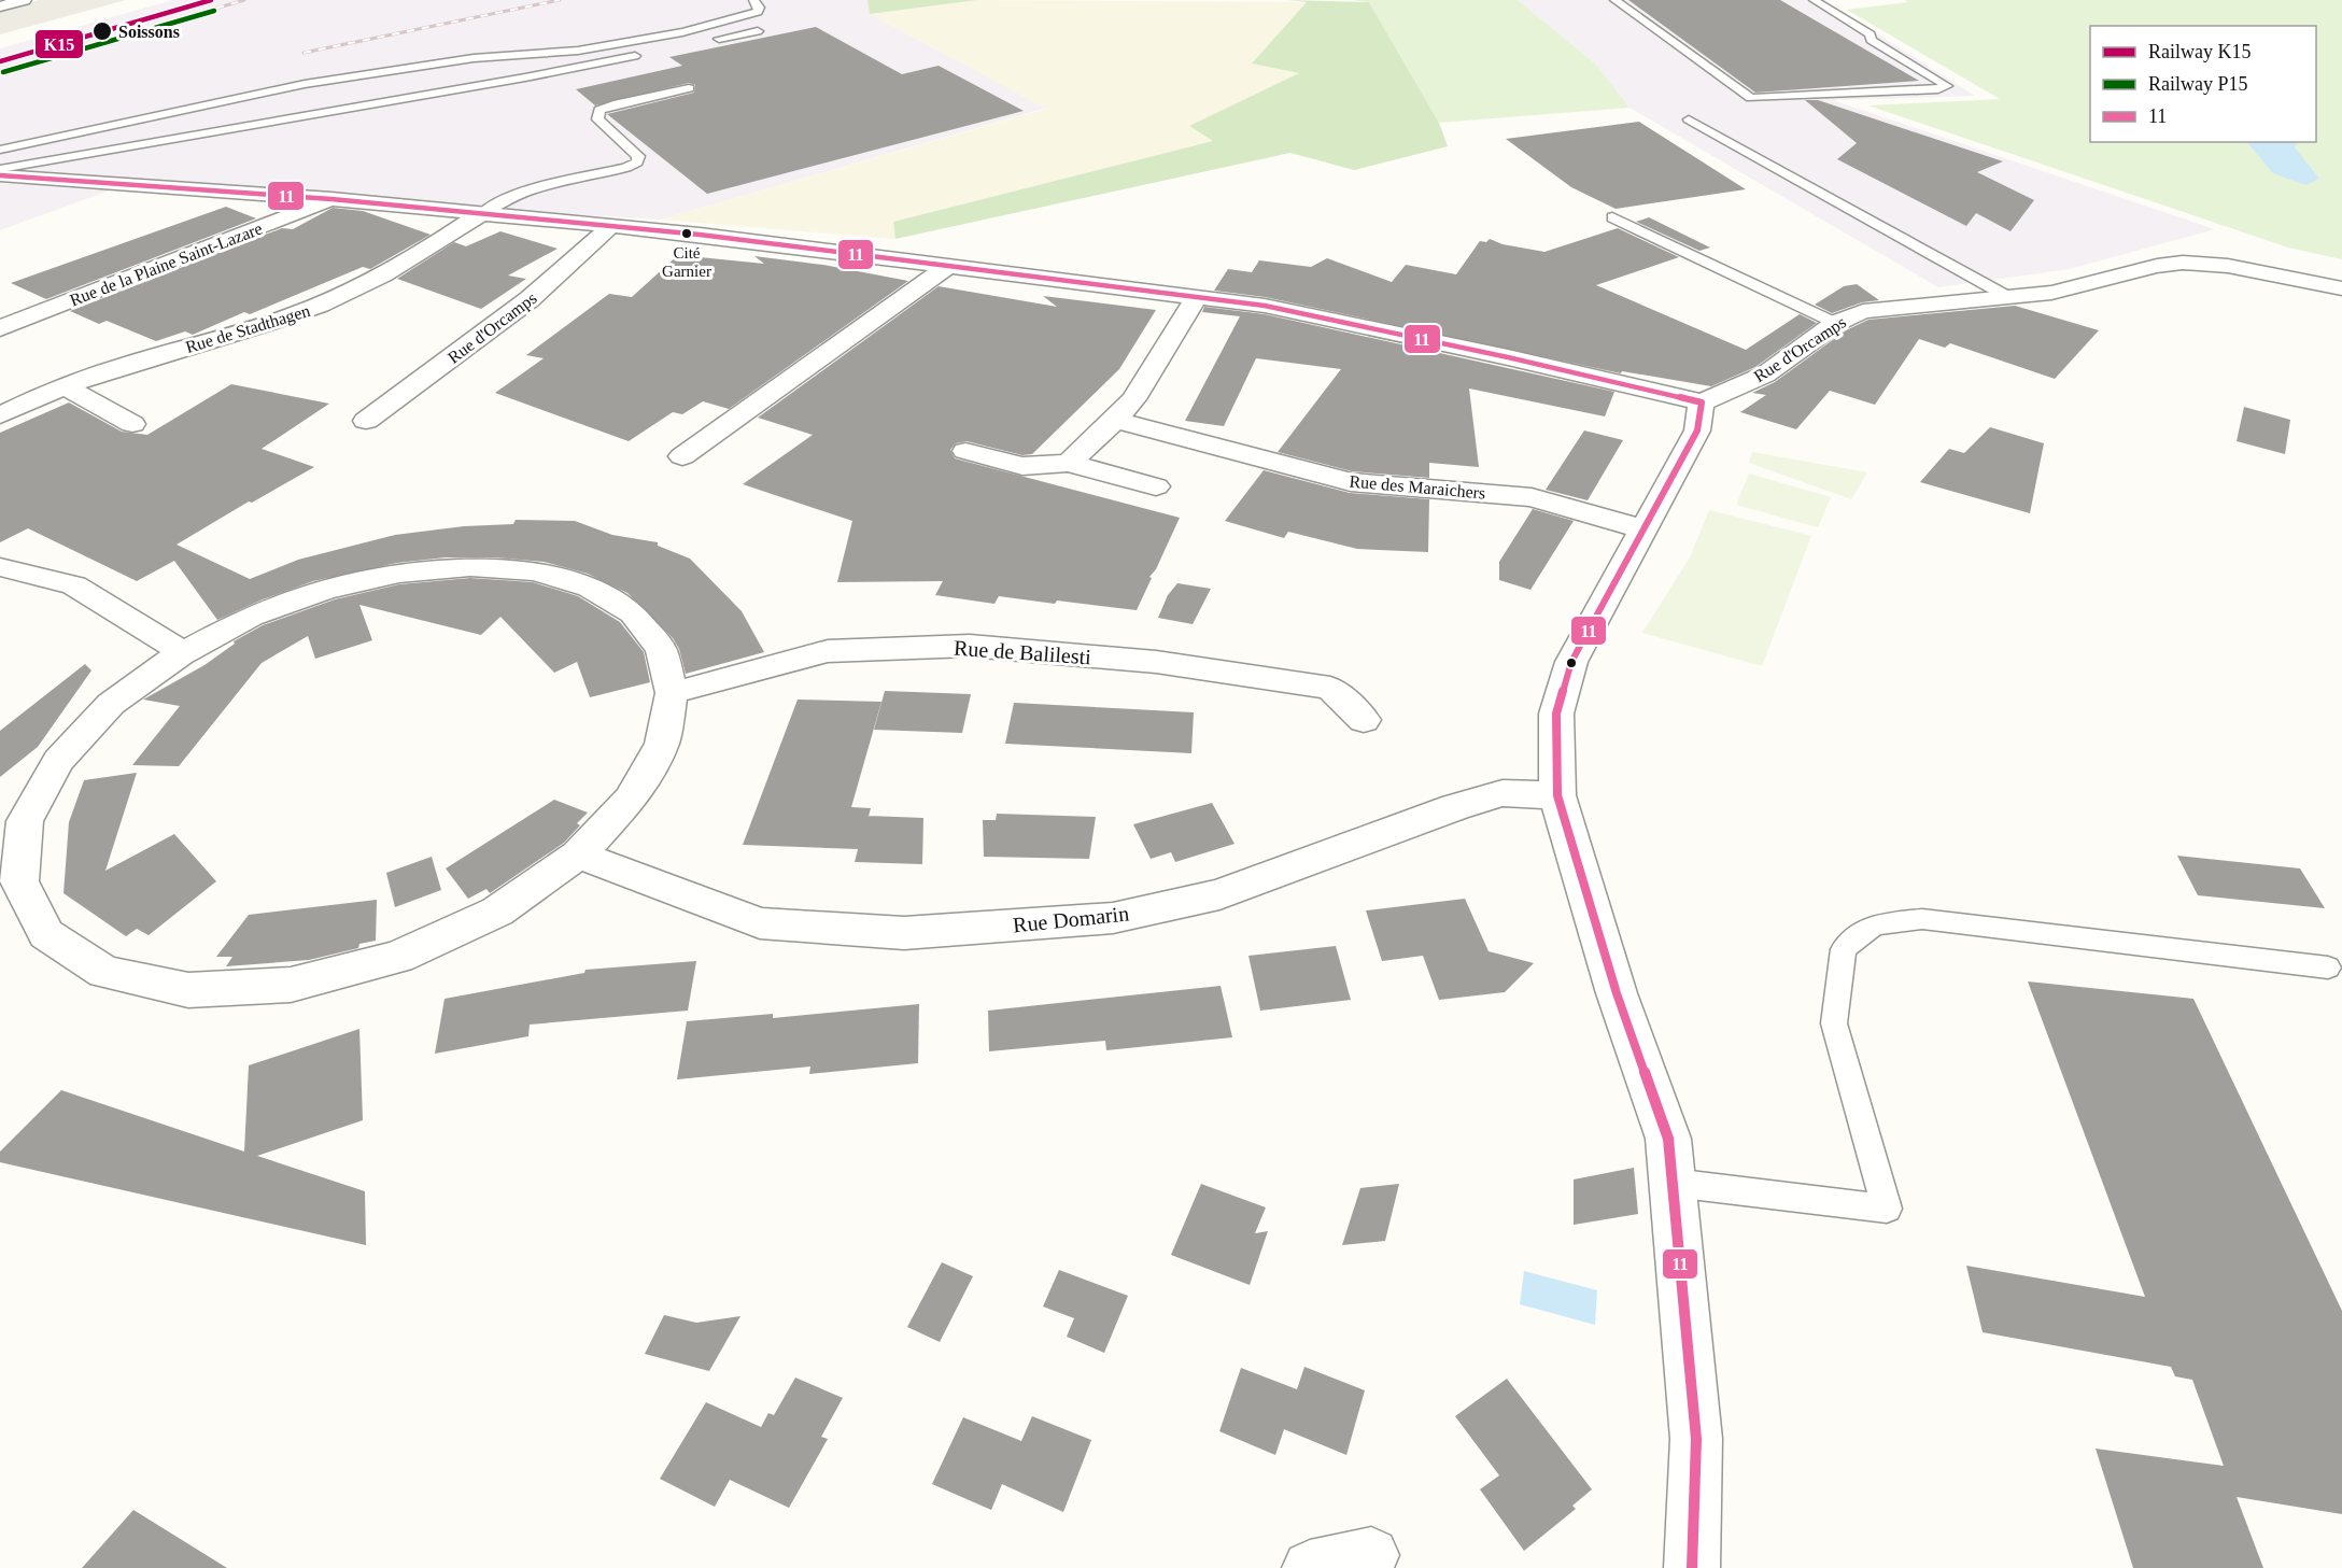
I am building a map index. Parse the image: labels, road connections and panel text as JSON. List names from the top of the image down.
{
  "streets": {
    "street": [
      "Rue de la Plaine Saint-Lazare",
      "Rue d'Orcamps",
      "Rue de Stadthagen",
      "Rue des Maraichers",
      "Rue de Balilesti",
      "Rue Domarin"
    ]
  },
  "places": ["Soissons", "Cité Garnier"],
  "lines": ["rail line K15", "rail line P15", "transit line 11"],
  "legend": ["Railway K15", "Railway P15", "11"]
}
